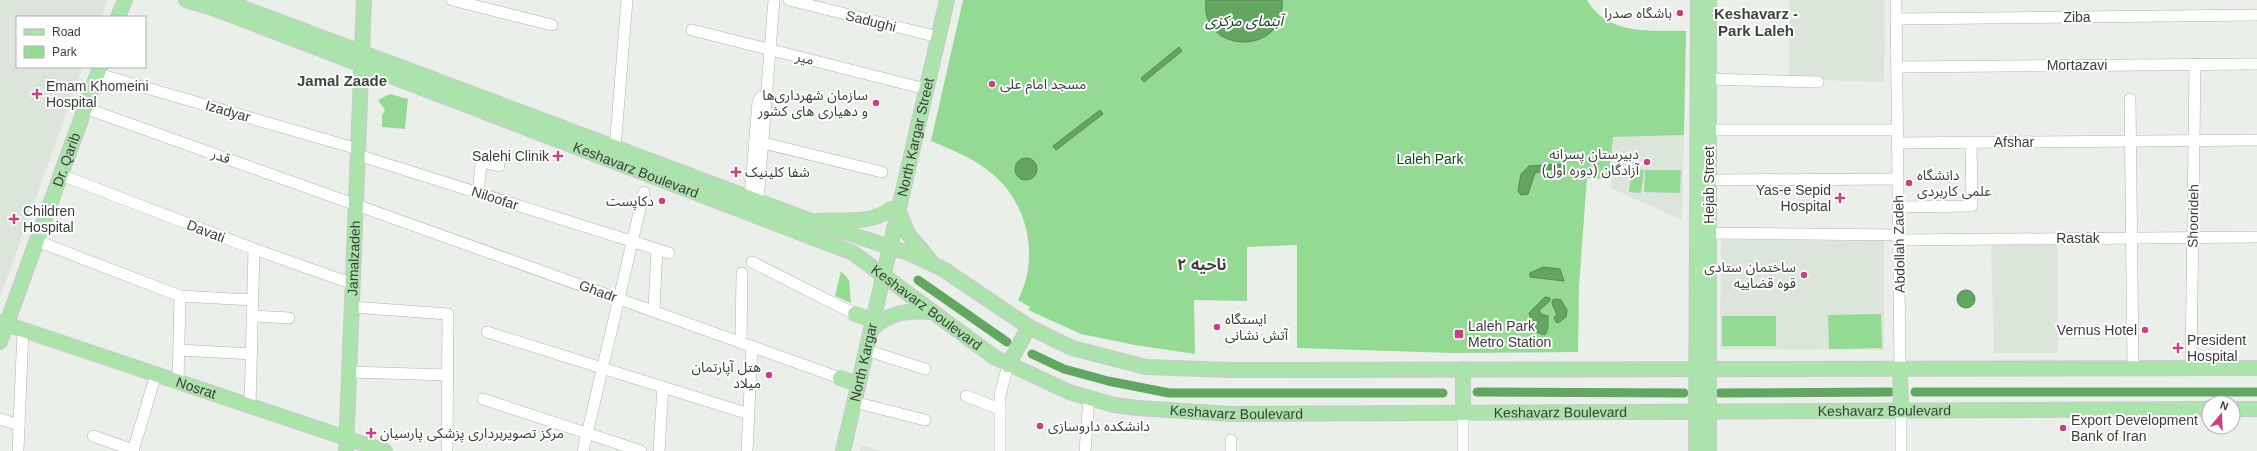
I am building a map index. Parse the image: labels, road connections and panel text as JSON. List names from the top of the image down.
{
  "streets": {
    "main road": [
      "North Kargar Street",
      "Dr. Qarib",
      "Keshavarz Boulevard",
      "Hejab Street",
      "Jamalzadeh",
      "North Kargar",
      "Nosrat"
    ],
    "street": [
      "Ziba",
      "Sadughi",
      "میر",
      "Mortazavi",
      "Izadyar",
      "Afshar",
      "قدر",
      "Niloofar",
      "Shoorideh",
      "Davati",
      "Rastak",
      "Abdollah Zadeh",
      "Ghadr"
    ]
  },
  "crossings": [
    ["Ziba", "Abdollah Zadeh"],
    ["Sadughi", "North Kargar Street"],
    ["میر", "North Kargar Street"],
    ["Mortazavi", "Shoorideh"],
    ["Mortazavi", "Abdollah Zadeh"],
    ["Izadyar", "Dr. Qarib"],
    ["Izadyar", "Niloofar"],
    ["Izadyar", "Jamalzadeh"],
    ["North Kargar Street", "Keshavarz Boulevard"],
    ["North Kargar Street", "North Kargar"],
    ["Afshar", "Shoorideh"],
    ["Afshar", "Abdollah Zadeh"],
    ["قدر", "Dr. Qarib"],
    ["قدر", "Jamalzadeh"],
    ["قدر", "Ghadr"],
    ["Dr. Qarib", "Davati"],
    ["Dr. Qarib", "Nosrat"],
    ["Keshavarz Boulevard", "Hejab Street"],
    ["Keshavarz Boulevard", "Shoorideh"],
    ["Keshavarz Boulevard", "Abdollah Zadeh"],
    ["Keshavarz Boulevard", "Jamalzadeh"],
    ["Keshavarz Boulevard", "North Kargar"],
    ["Hejab Street", "Rastak"],
    ["Niloofar", "Jamalzadeh"],
    ["Shoorideh", "Rastak"],
    ["Davati", "Jamalzadeh"],
    ["Rastak", "Abdollah Zadeh"],
    ["Jamalzadeh", "Ghadr"],
    ["Jamalzadeh", "Nosrat"]
  ],
  "districts": ["Keshavarz - Park Laleh", "Jamal Zaade", "ناحیه ۲"],
  "water": ["آبنمای مرکزی"],
  "parks": ["Laleh Park"],
  "places": {
    "other": [
      "باشگاه صدرا",
      "مسجد امام علی",
      "سازمان شهرداری‌ها و دهیاری‌ های کشور",
      "دبيرستان پسرانه آزادگان (دوره اول)",
      "دانشگاه علمی کاربردی",
      "دکاپست",
      "ساختمان ستادی قوه قضاییه",
      "ایستگاه آتش نشانی",
      "Vernus Hotel",
      "هتل آپارتمان میلاد",
      "دانشکده داروسازی",
      "Export Development Bank of Iran"
    ],
    "health": [
      "Emam Khomeini Hospital",
      "Salehi Clinik",
      "شفا کلینیک",
      "Yas-e Sepid Hospital",
      "Children Hospital",
      "President Hospital",
      "مرکز تصویربرداری پزشکی پارسیان"
    ],
    "transit": ["Laleh Park Metro Station"]
  },
  "legend": ["Road", "Park"],
  "north": "top"
}
